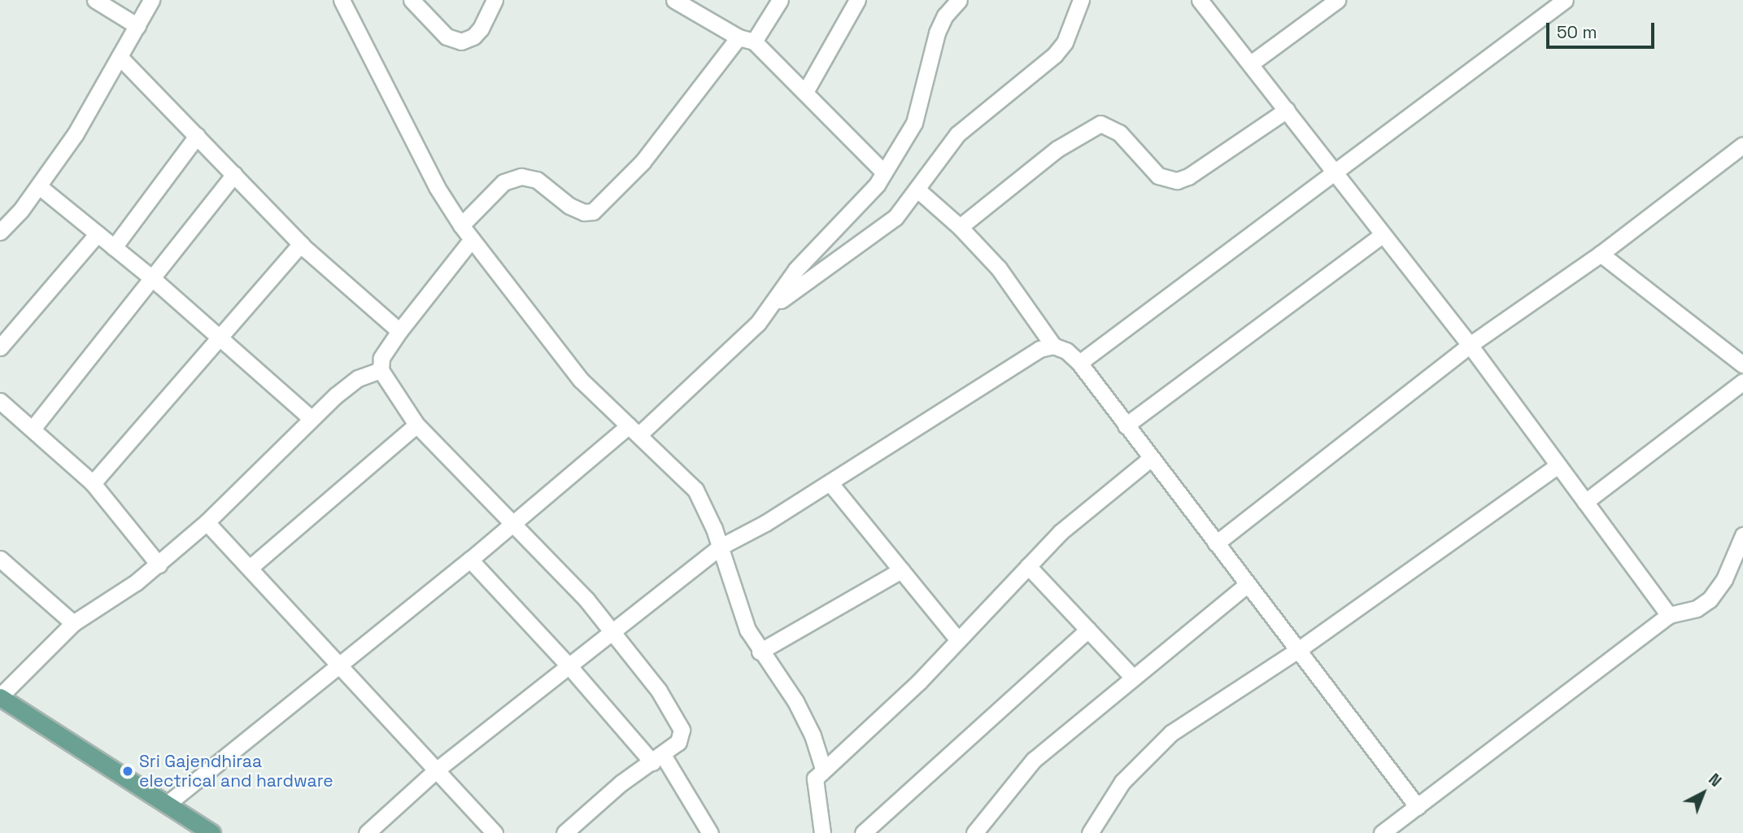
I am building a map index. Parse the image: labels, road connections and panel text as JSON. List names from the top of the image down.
{
  "places": ["Sri Gajendhiraa electrical and hardware"],
  "scale_bar": "50 m",
  "north": "top right"
}
